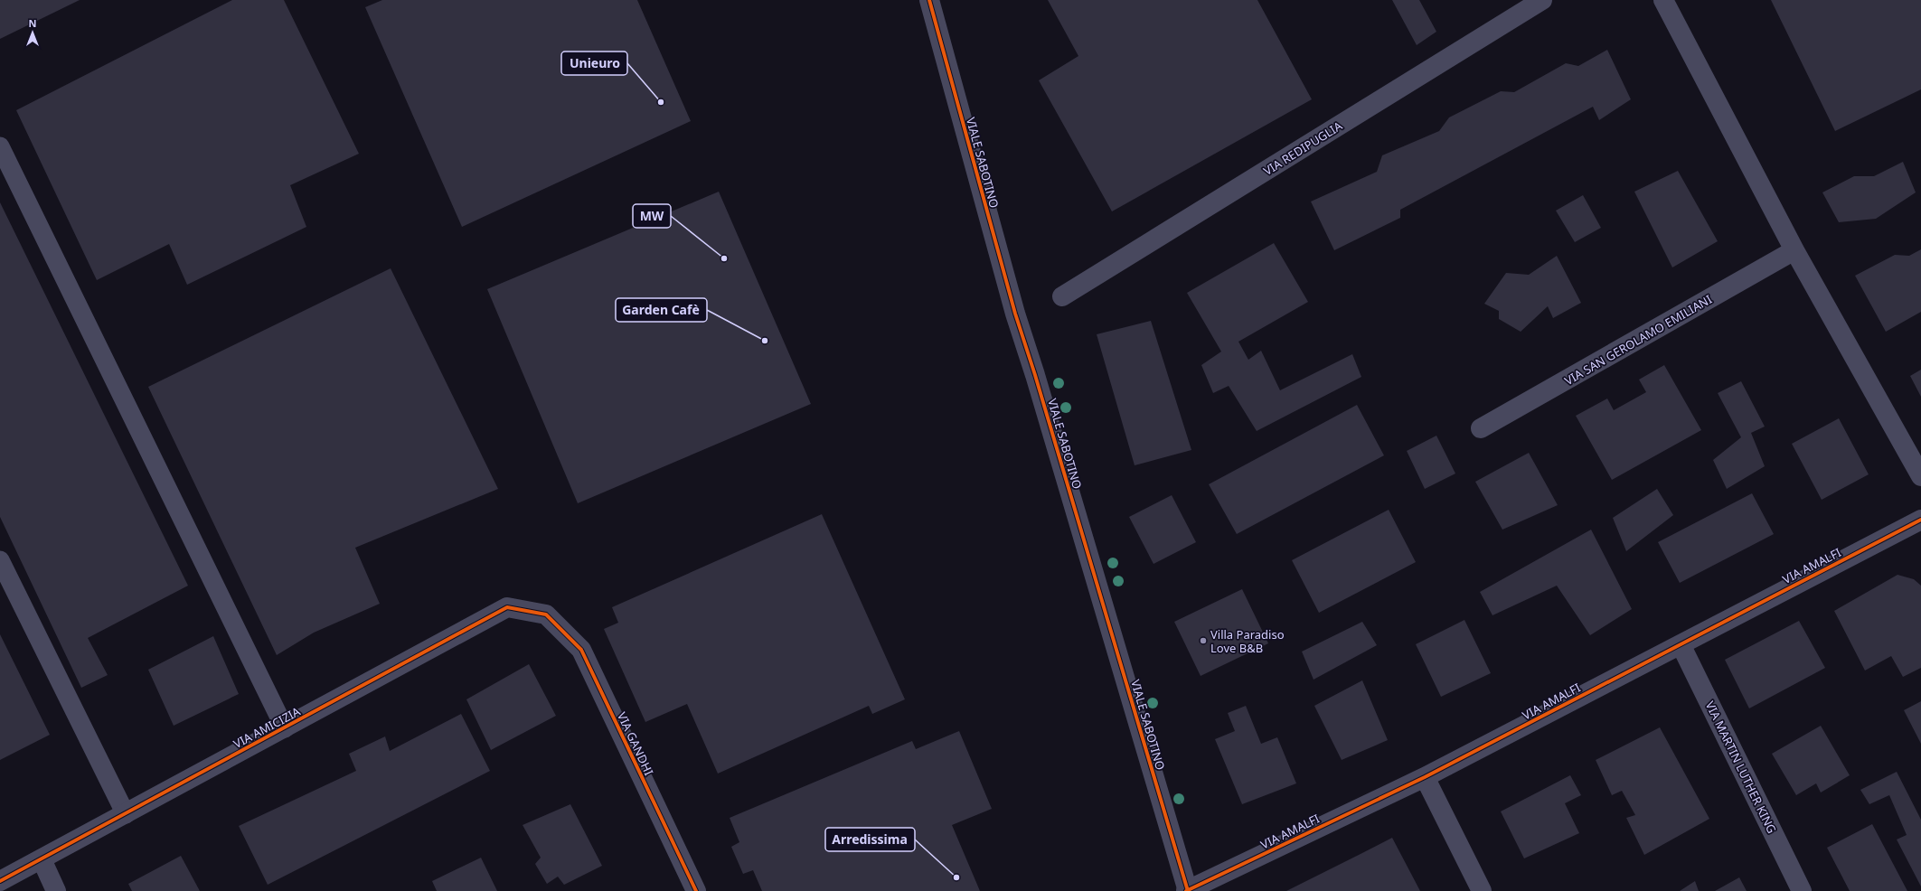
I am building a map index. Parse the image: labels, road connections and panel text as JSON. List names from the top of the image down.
{
  "streets": {
    "street": [
      "VIA REDIPUGLIA",
      "VIALE SABOTINO",
      "VIA SAN GEROLAMO EMILIANI",
      "VIA AMALFI",
      "VIA AMICIZIA",
      "VIA GANDHI",
      "VIA MARTIN LUTHER KING"
    ]
  },
  "crossings": [
    ["VIALE SABOTINO", "VIA AMALFI"],
    ["VIA AMALFI", "VIA MARTIN LUTHER KING"],
    ["VIA AMICIZIA", "VIA GANDHI"]
  ],
  "places": [
    "Unieuro",
    "MW",
    "Garden Cafè",
    "Villa Paradiso Love B&B",
    "Arredissima"
  ],
  "north": "top"
}
